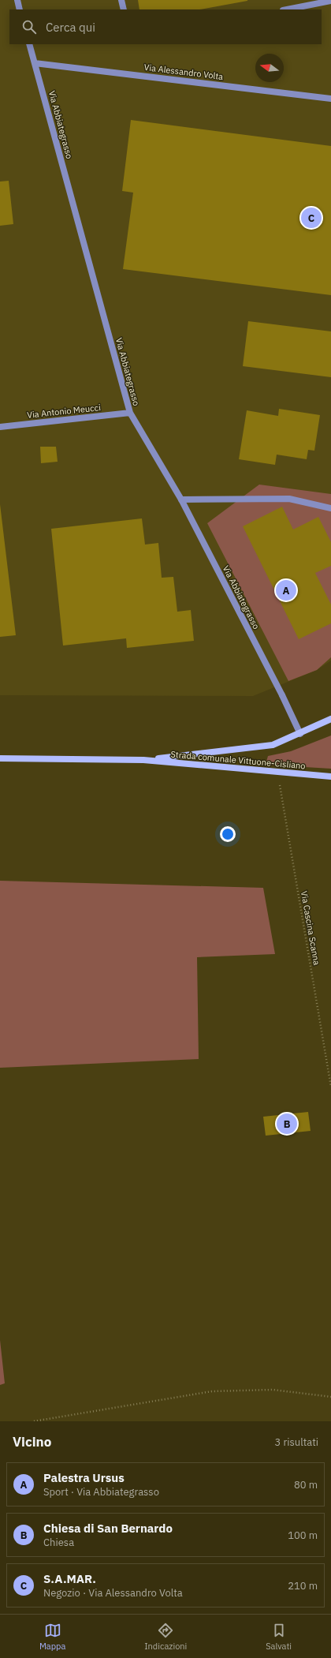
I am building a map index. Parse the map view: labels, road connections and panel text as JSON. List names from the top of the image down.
{
  "streets": {
    "main road": ["Strada comunale Vittuone-Cisliano"],
    "street": ["Via Alessandro Volta", "Via Abbiategrasso", "Via Antonio Meucci"],
    "path": ["Via Cascina Scanna"]
  },
  "crossings": [
    ["Via Alessandro Volta", "Via Abbiategrasso"],
    ["Via Abbiategrasso", "Via Antonio Meucci"],
    ["Via Abbiategrasso", "Strada comunale Vittuone-Cisliano"],
    ["Strada comunale Vittuone-Cisliano", "Via Cascina Scanna"]
  ],
  "north": "left",
  "page": {
    "search": "Cerca qui",
    "pins": ["C", "A", "B"],
    "heading": ["Vicino", "3 risultati"],
    "list": [
      {
        "mark": "A",
        "name": "Palestra Ursus",
        "note": "Sport · Via Abbiategrasso",
        "value": "80 m"
      },
      {
        "mark": "B",
        "name": "Chiesa di San Bernardo",
        "note": "Chiesa",
        "value": "100 m"
      },
      {
        "mark": "C",
        "name": "S.A.MAR.",
        "note": "Negozio · Via Alessandro Volta",
        "value": "210 m"
      }
    ],
    "nav": ["Mappa", "Indicazioni", "Salvati"]
  }
}
